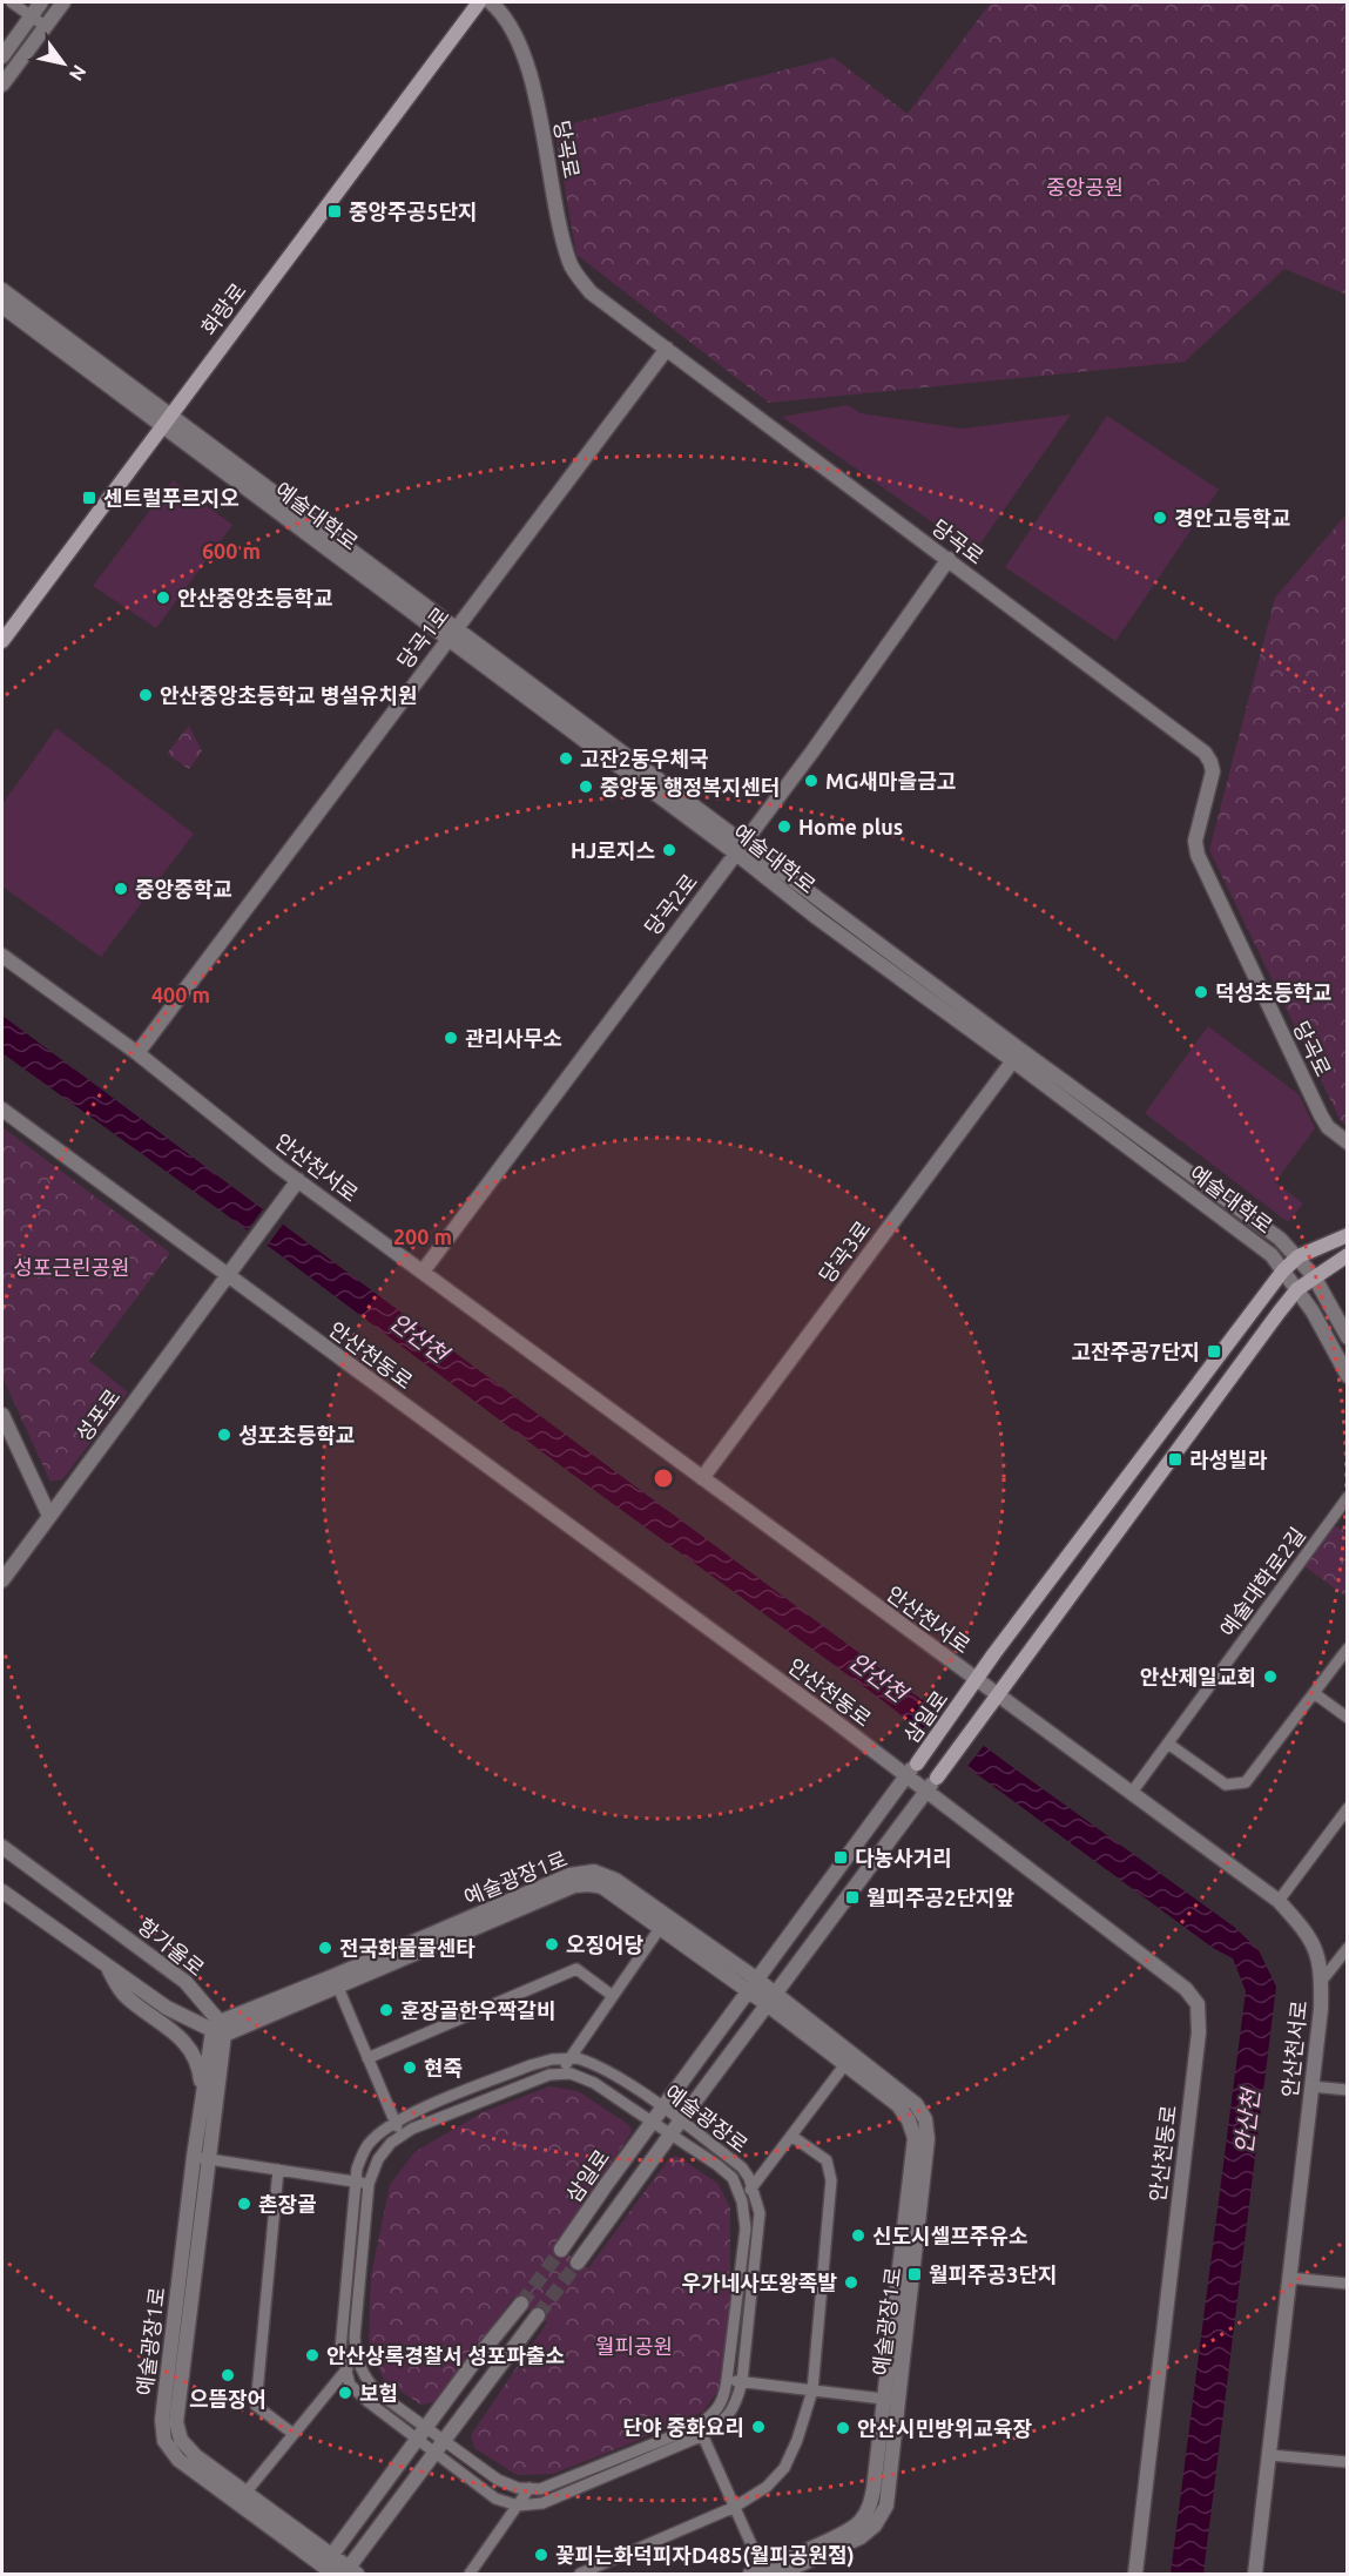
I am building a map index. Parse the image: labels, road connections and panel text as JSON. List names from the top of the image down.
{
  "streets": {
    "main road": ["화랑로", "삼일로"],
    "street": [
      "당곡로",
      "예술대학로",
      "당곡1로",
      "당곡2로",
      "안산천서로",
      "당곡3로",
      "안산천동로",
      "성포로",
      "예술대학로2길",
      "예술광장1로",
      "항가울로",
      "예술광장로"
    ]
  },
  "crossings": [
    ["당곡로", "당곡1로"],
    ["당곡로", "당곡2로"],
    ["화랑로", "예술대학로"],
    ["예술대학로", "당곡1로"],
    ["예술대학로", "당곡2로"],
    ["예술대학로", "당곡3로"],
    ["예술대학로", "삼일로"],
    ["당곡1로", "안산천서로"],
    ["당곡2로", "안산천서로"],
    ["안산천서로", "당곡3로"],
    ["안산천서로", "성포로"],
    ["안산천서로", "예술대학로2길"],
    ["안산천서로", "삼일로"],
    ["안산천동로", "성포로"],
    ["안산천동로", "삼일로"],
    ["삼일로", "예술광장1로"],
    ["삼일로", "예술광장로"],
    ["예술광장1로", "항가울로"]
  ],
  "water": ["안산천"],
  "parks": ["중앙공원", "성포근린공원", "월피공원"],
  "places": {
    "transit": [
      "중앙주공5단지",
      "센트럴푸르지오",
      "고잔주공7단지",
      "라성빌라",
      "다농사거리",
      "월피주공2단지앞",
      "월피주공3단지"
    ],
    "other": [
      "경안고등학교",
      "안산중앙초등학교",
      "안산중앙초등학교 병설유치원",
      "고잔2동우체국",
      "MG새마을금고",
      "중앙동 행정복지센터",
      "Home plus",
      "HJ로지스",
      "중앙중학교",
      "덕성초등학교",
      "관리사무소",
      "성포초등학교",
      "안산제일교회",
      "오징어당",
      "전국화물콜센타",
      "훈장골한우짝갈비",
      "현죽",
      "촌장골",
      "신도시셀프주유소",
      "우가네사또왕족발",
      "안산상록경찰서 성포파출소",
      "으뜸장어",
      "보험",
      "단야 중화요리",
      "안산시민방위교육장",
      "꽃피는화덕피자D485(월피공원점)"
    ]
  },
  "north": "bottom right",
  "rings": ["600 m", "400 m", "200 m"]
}
